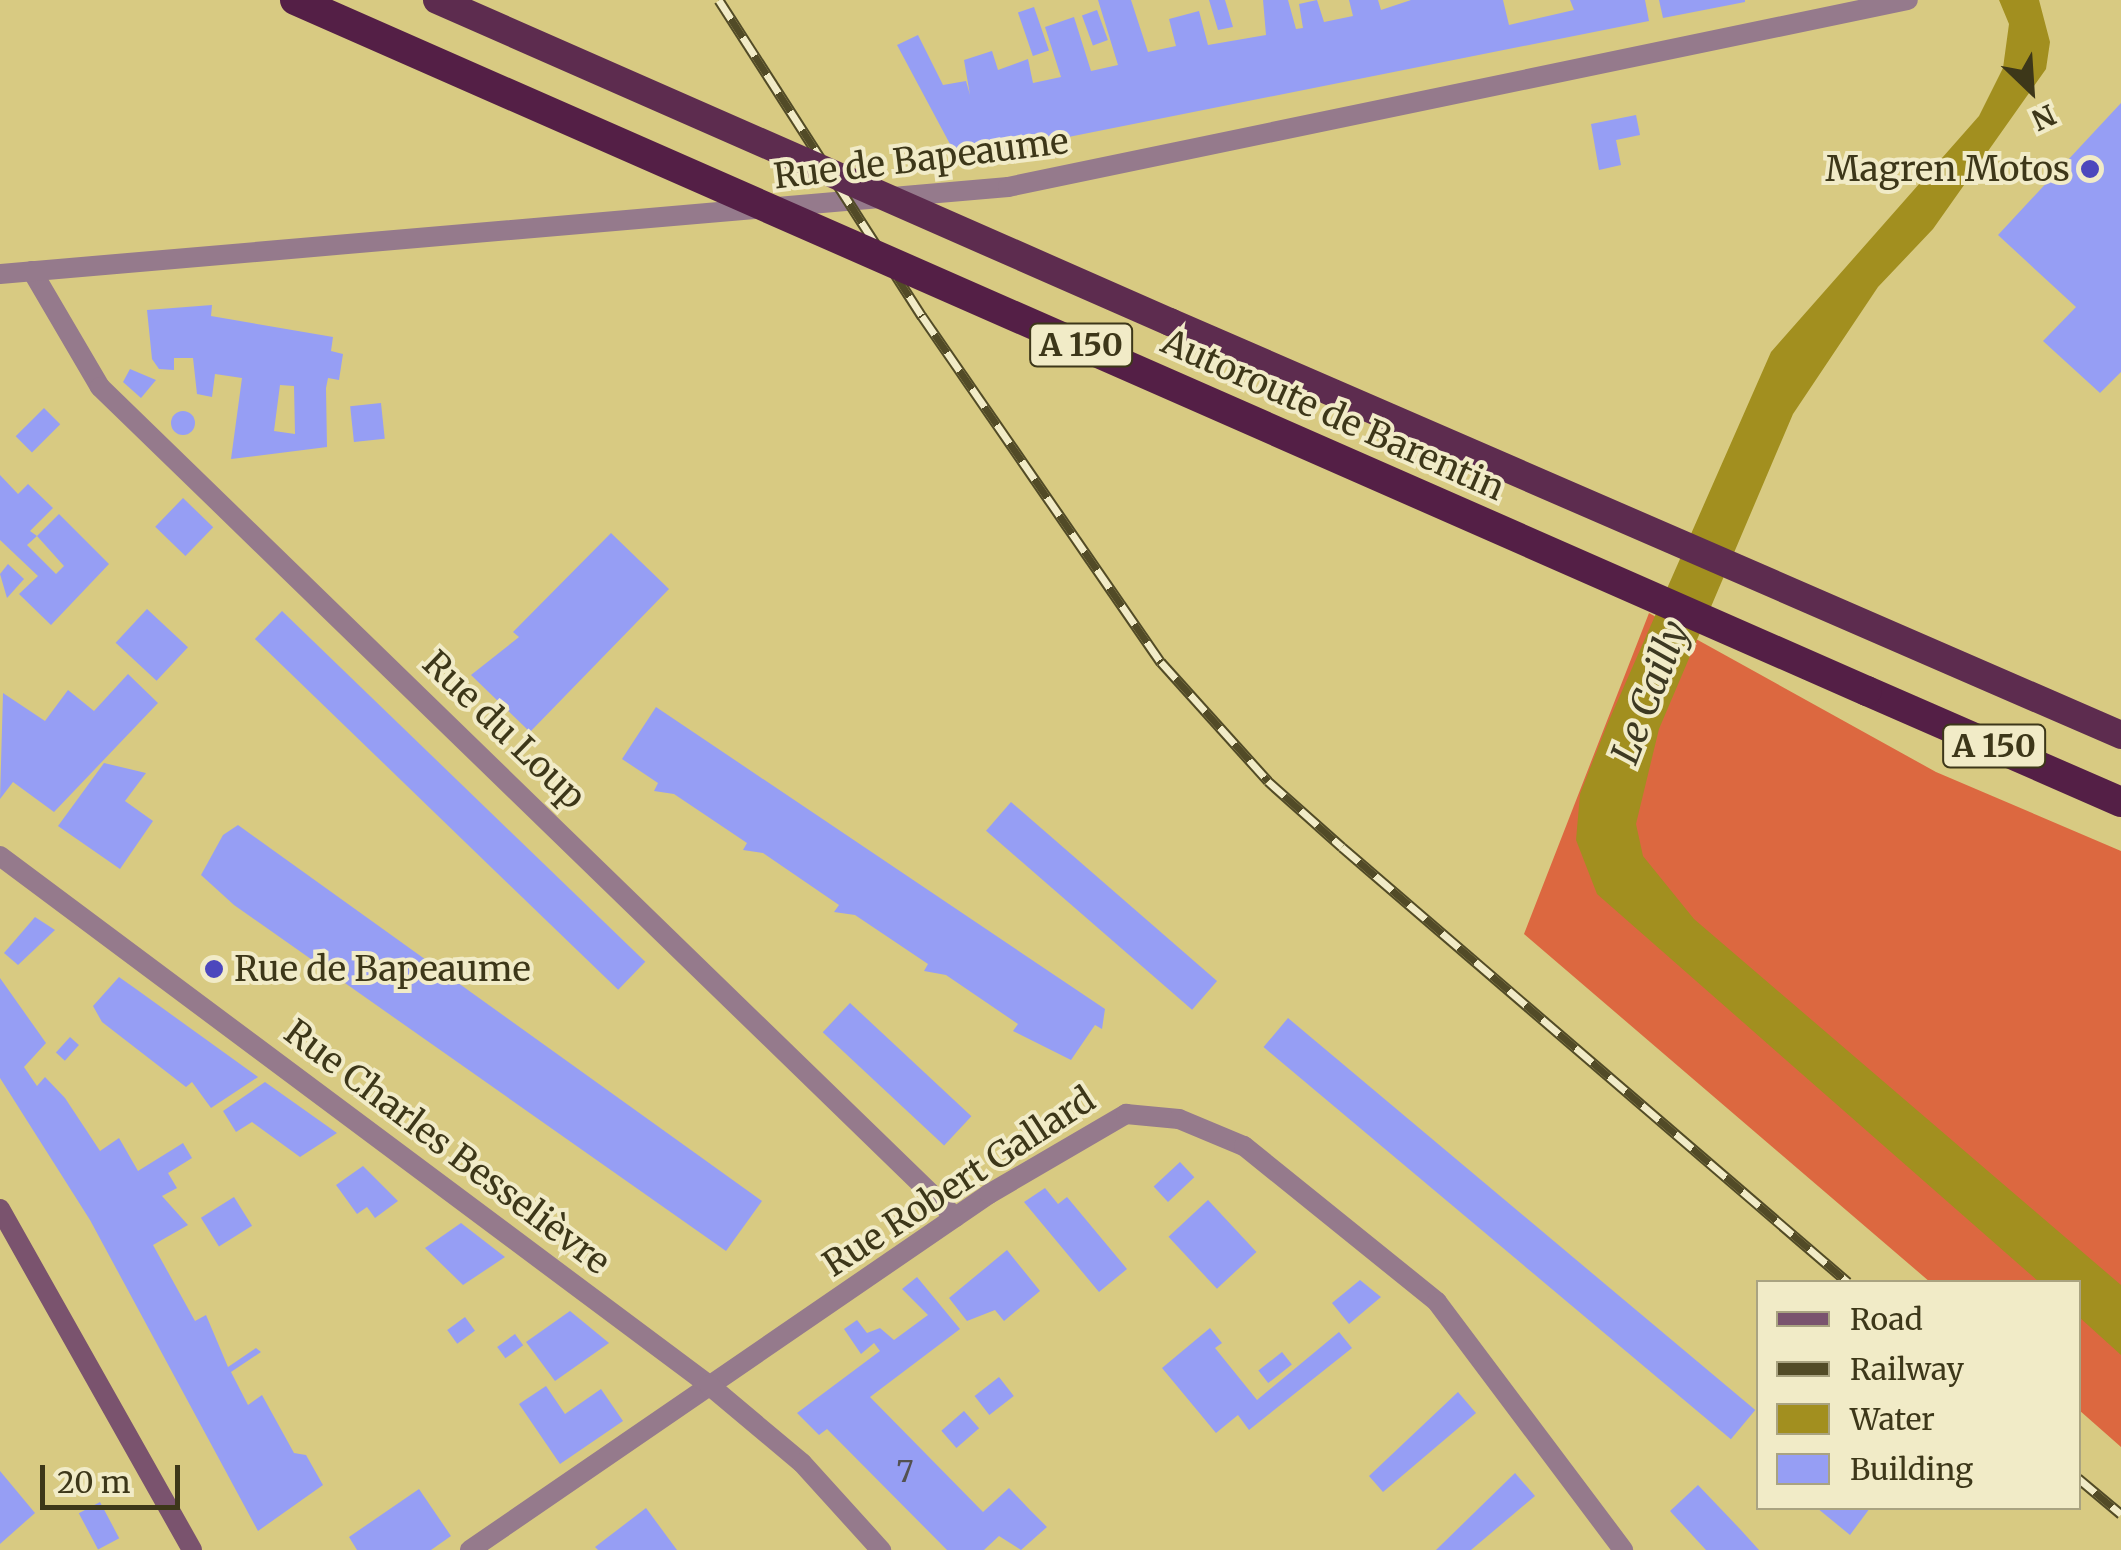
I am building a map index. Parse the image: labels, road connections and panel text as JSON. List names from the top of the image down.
{
  "streets": {
    "highway": ["A 150", "Autoroute de Barentin"],
    "street": [
      "Rue de Bapeaume",
      "Rue du Loup",
      "Rue Charles Besselièvre",
      "Rue Robert Gallard"
    ]
  },
  "crossings": [
    ["Rue de Bapeaume", "Rue du Loup"],
    ["Rue du Loup", "Rue Robert Gallard"],
    ["Rue Charles Besselièvre", "Rue Robert Gallard"]
  ],
  "water": ["Le Cailly"],
  "places": ["Magren Motos", "Rue de Bapeaume"],
  "house_numbers": ["7"],
  "legend": [
    "Road",
    "Railway",
    "Water",
    "Building"
  ],
  "scale_bar": "20 m",
  "north": "bottom right"
}
